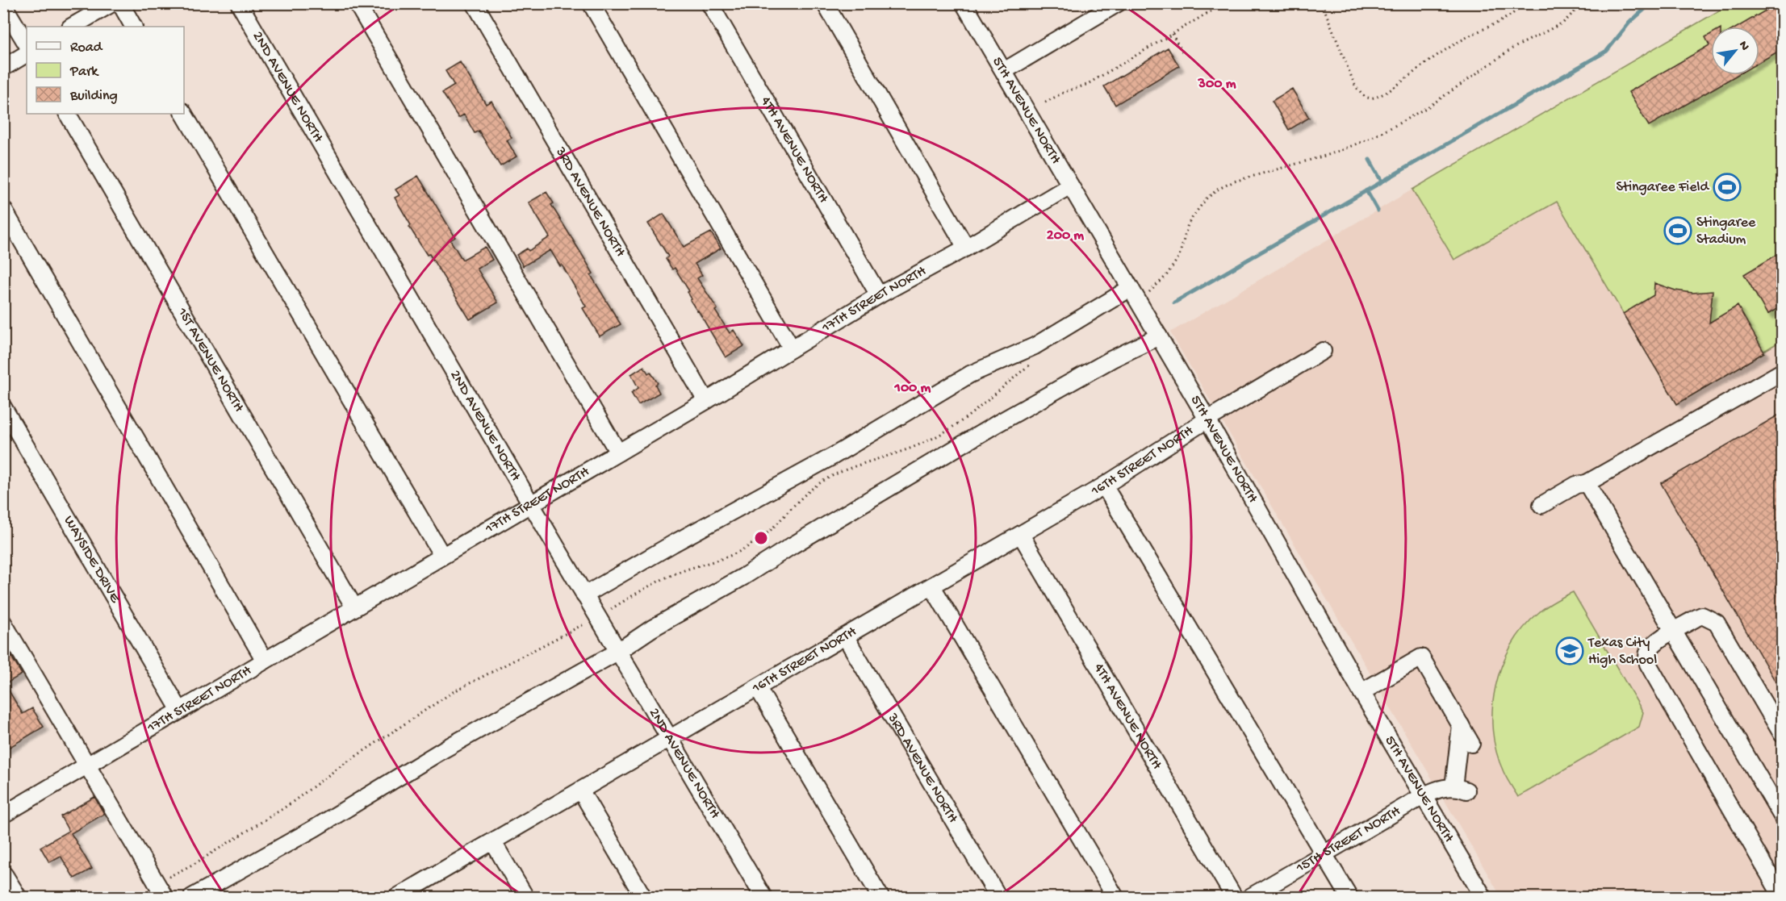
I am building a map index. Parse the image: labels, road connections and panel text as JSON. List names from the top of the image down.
{
  "streets": {
    "street": [
      "2ND AVENUE NORTH",
      "5TH AVENUE NORTH",
      "4TH AVENUE NORTH",
      "3RD AVENUE NORTH",
      "17TH STREET NORTH",
      "1ST AVENUE NORTH",
      "16TH STREET NORTH",
      "WAYSIDE DRIVE",
      "15TH STREET NORTH"
    ]
  },
  "crossings": [
    ["2ND AVENUE NORTH", "17TH STREET NORTH"],
    ["2ND AVENUE NORTH", "16TH STREET NORTH"],
    ["5TH AVENUE NORTH", "17TH STREET NORTH"],
    ["5TH AVENUE NORTH", "16TH STREET NORTH"],
    ["5TH AVENUE NORTH", "15TH STREET NORTH"],
    ["4TH AVENUE NORTH", "17TH STREET NORTH"],
    ["4TH AVENUE NORTH", "16TH STREET NORTH"],
    ["3RD AVENUE NORTH", "17TH STREET NORTH"],
    ["3RD AVENUE NORTH", "16TH STREET NORTH"],
    ["17TH STREET NORTH", "1ST AVENUE NORTH"],
    ["17TH STREET NORTH", "WAYSIDE DRIVE"]
  ],
  "places": {
    "sports": ["Stingaree Field", "Stingaree Stadium"],
    "school or university": ["Texas City High School"]
  },
  "legend": ["Road", "Park", "Building"],
  "north": "top right",
  "rings": ["300 m", "200 m", "100 m"]
}
